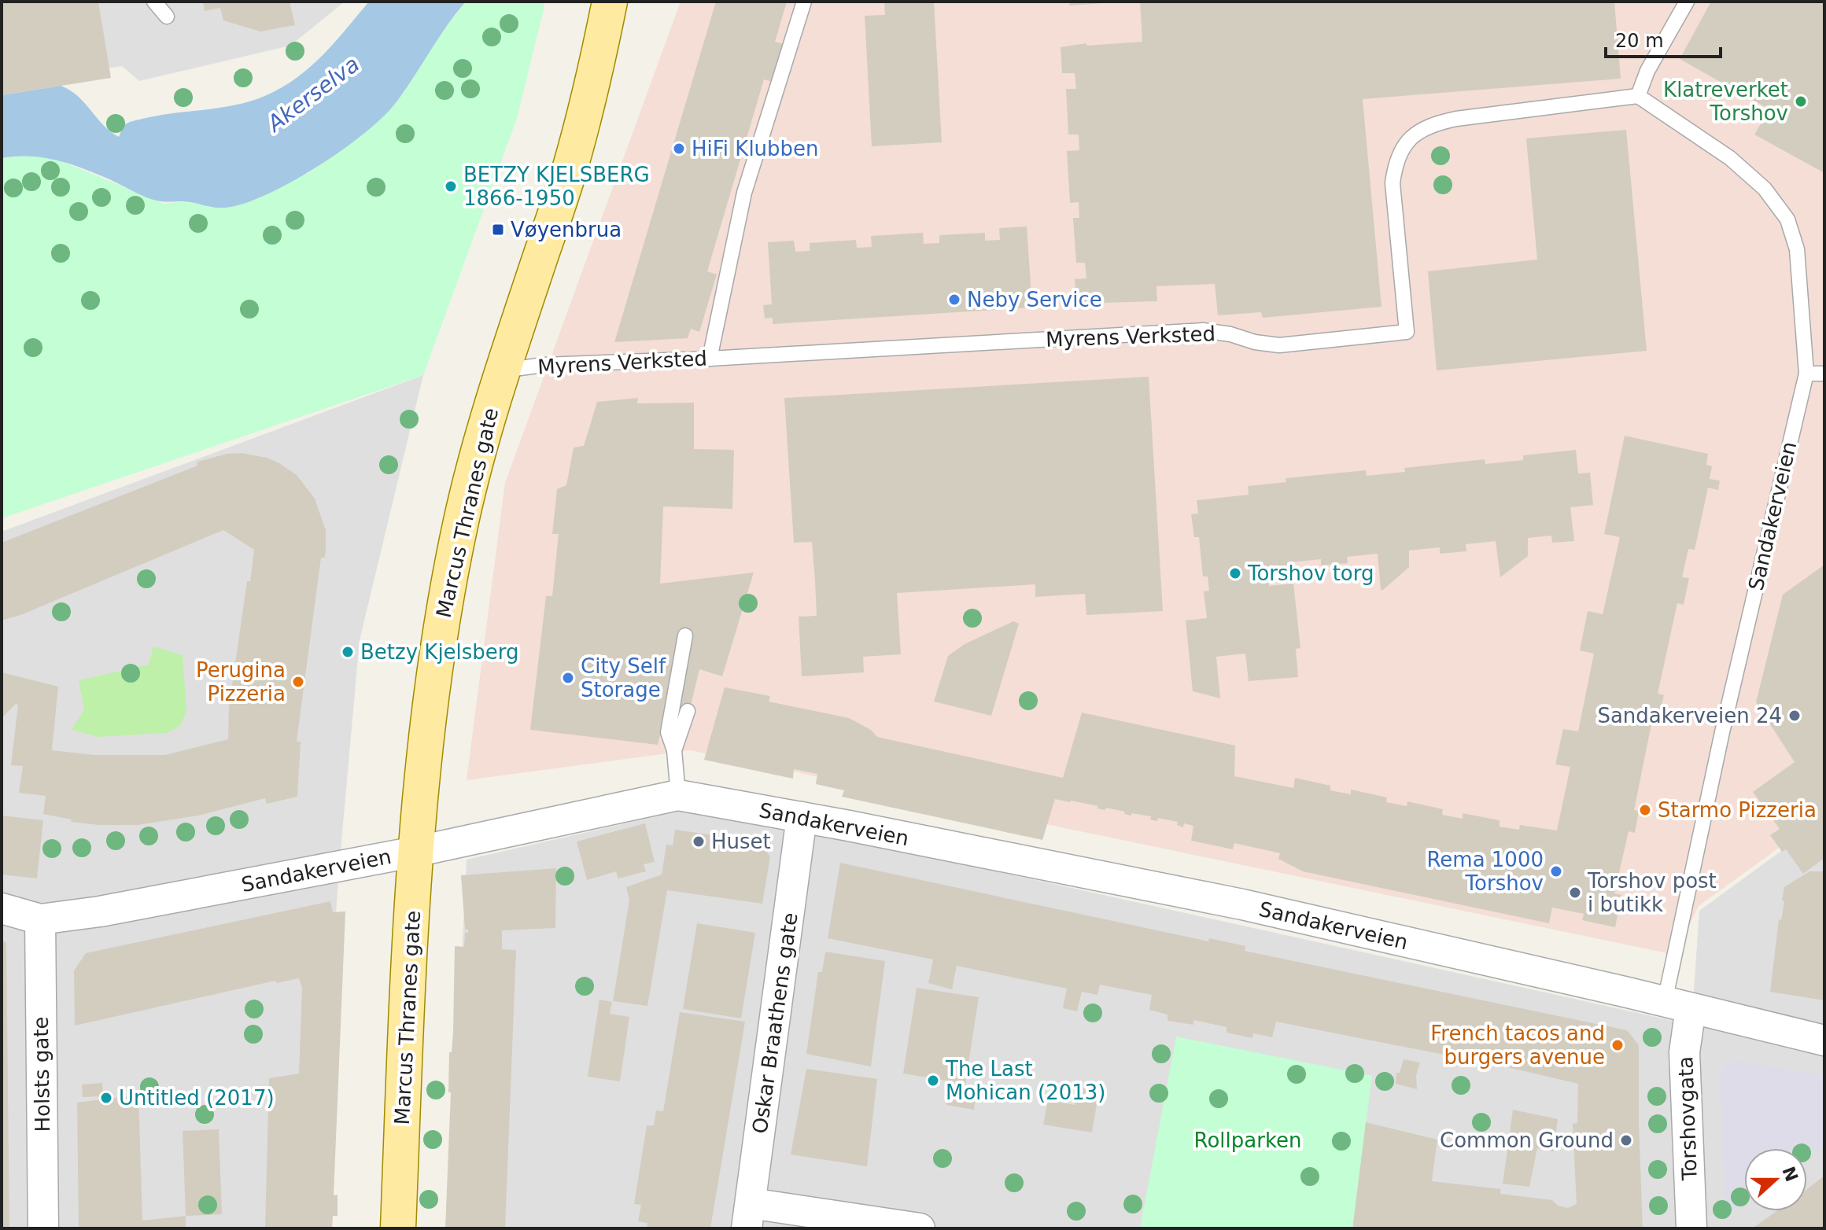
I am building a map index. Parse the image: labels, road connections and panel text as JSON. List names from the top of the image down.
{
  "streets": {
    "main road": ["Marcus Thranes gate"],
    "street": [
      "Sandakerveien",
      "Oskar Braathens gate",
      "Holsts gate",
      "Torshovgata"
    ],
    "lane": ["Myrens Verksted"]
  },
  "crossings": [
    ["Myrens Verksted", "Marcus Thranes gate"],
    ["Myrens Verksted", "Sandakerveien"],
    ["Marcus Thranes gate", "Sandakerveien"],
    ["Sandakerveien", "Oskar Braathens gate"],
    ["Sandakerveien", "Holsts gate"],
    ["Sandakerveien", "Torshovgata"]
  ],
  "water": ["Akerselva"],
  "parks": ["Rollparken"],
  "places": {
    "other": [
      "Klatreverket Torshov",
      "HiFi Klubben",
      "BETZY KJELSBERG 1866-1950",
      "Neby Service",
      "Torshov torg",
      "Betzy Kjelsberg",
      "City Self Storage",
      "Perugina Pizzeria",
      "Sandakerveien 24",
      "Starmo Pizzeria",
      "Huset",
      "Rema 1000 Torshov",
      "Torshov post i butikk",
      "French tacos and burgers avenue",
      "The Last Mohican (2013)",
      "Untitled (2017)",
      "Common Ground"
    ],
    "transit": ["Vøyenbrua"]
  },
  "scale_bar": "20 m",
  "north": "right"
}
